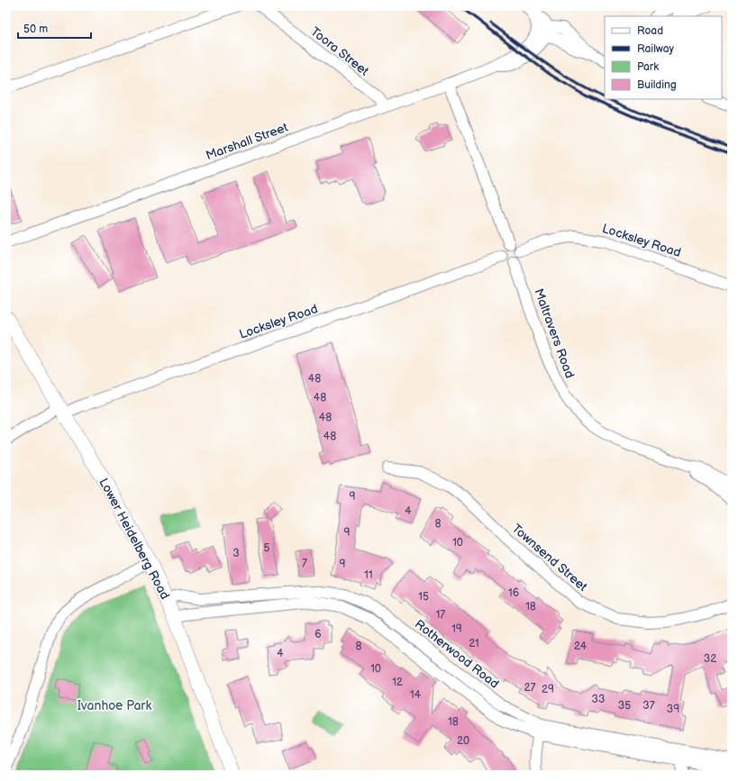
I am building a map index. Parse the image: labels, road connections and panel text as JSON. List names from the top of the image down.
{
  "streets": {
    "main road": ["Lower Heidelberg Road"],
    "street": [
      "Toora Street",
      "Marshall Street",
      "Locksley Road",
      "Maltravers Road",
      "Townsend Street",
      "Rotherwood Road"
    ]
  },
  "crossings": [
    ["Toora Street", "Marshall Street"],
    ["Locksley Road", "Maltravers Road"],
    ["Locksley Road", "Lower Heidelberg Road"],
    ["Lower Heidelberg Road", "Rotherwood Road"]
  ],
  "parks": ["Ivanhoe Park"],
  "house_numbers": [
    "48",
    "48",
    "48",
    "48",
    "9",
    "4",
    "8",
    "9",
    "10",
    "5",
    "3",
    "7",
    "9",
    "11",
    "16",
    "15",
    "18",
    "17",
    "19",
    "6",
    "21",
    "8",
    "24",
    "4",
    "32",
    "10",
    "12",
    "27",
    "29",
    "14",
    "33",
    "35",
    "37",
    "39",
    "18",
    "20"
  ],
  "legend": [
    "Road",
    "Railway",
    "Park",
    "Building"
  ],
  "scale_bar": "50 m"
}
